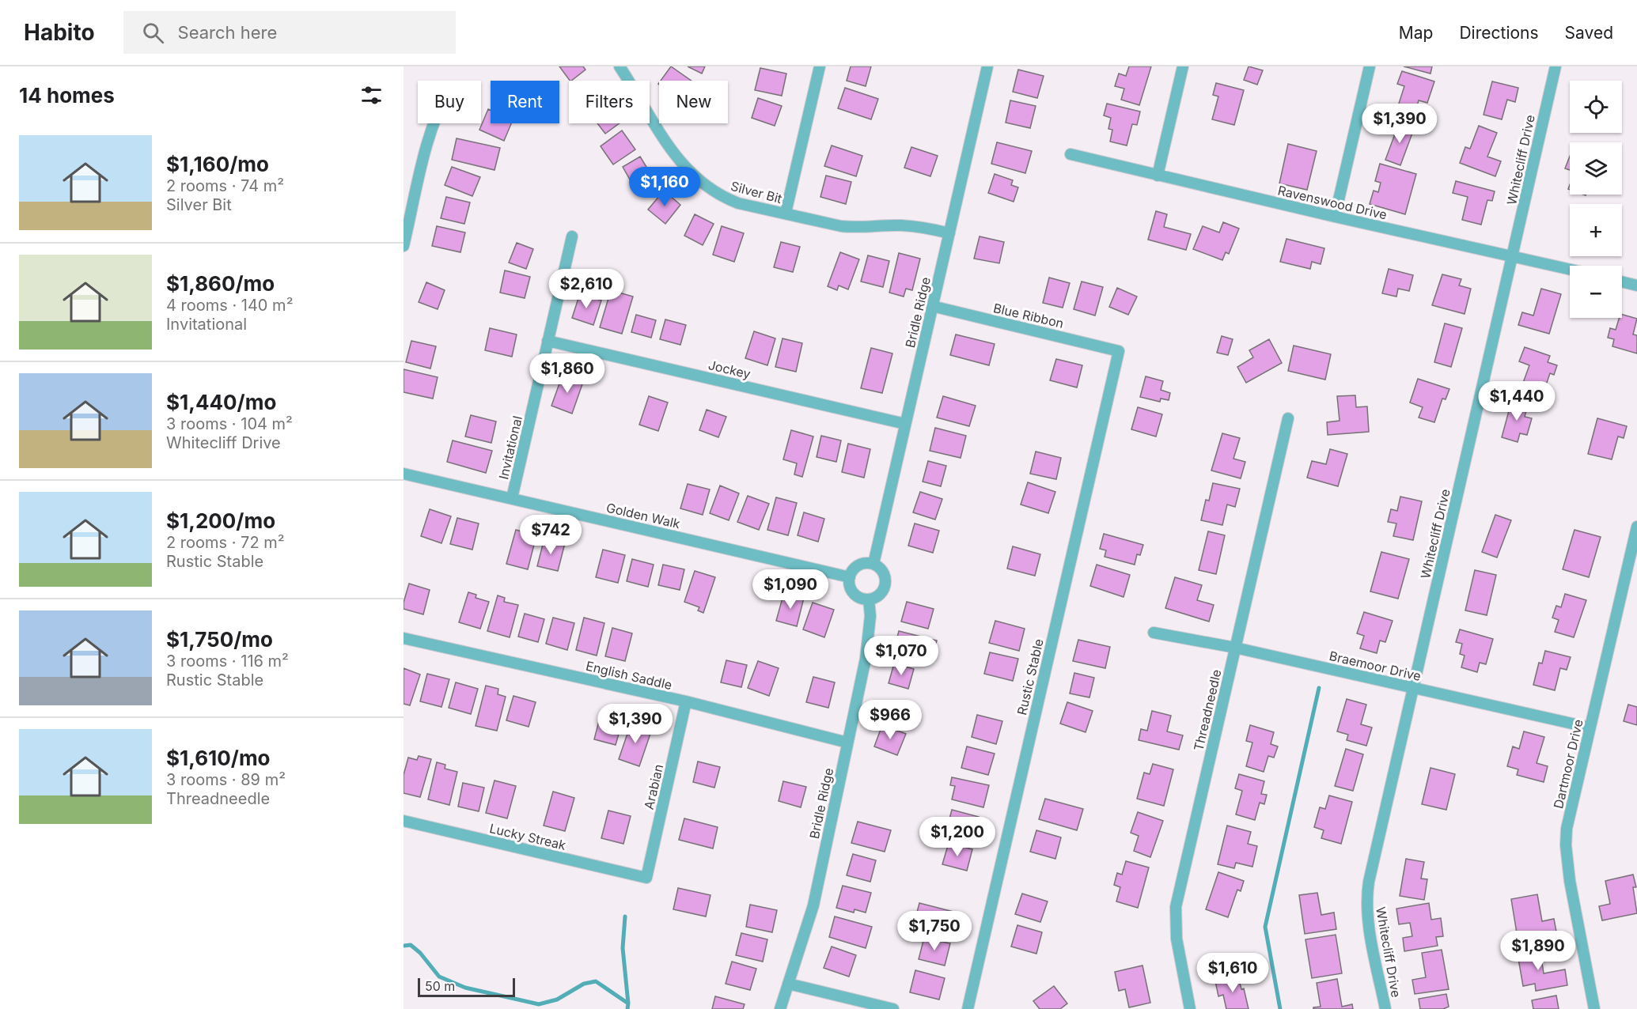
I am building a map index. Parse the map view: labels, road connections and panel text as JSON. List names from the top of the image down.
{
  "streets": {
    "street": [
      "Whitecliff Drive",
      "Silver Bit",
      "Ravenswood Drive",
      "Bridle Ridge",
      "Blue Ribbon",
      "Jockey",
      "Invitational",
      "Golden Walk",
      "Braemoor Drive",
      "English Saddle",
      "Rustic Stable",
      "Threadneedle",
      "Dartmoor Drive",
      "Arabian",
      "Lucky Streak"
    ]
  },
  "crossings": [
    ["Whitecliff Drive", "Ravenswood Drive"],
    ["Whitecliff Drive", "Braemoor Drive"],
    ["Silver Bit", "Bridle Ridge"],
    ["Bridle Ridge", "Blue Ribbon"],
    ["Bridle Ridge", "Jockey"],
    ["Bridle Ridge", "Golden Walk"],
    ["Bridle Ridge", "English Saddle"],
    ["Blue Ribbon", "Rustic Stable"],
    ["Jockey", "Invitational"],
    ["Invitational", "Golden Walk"],
    ["Braemoor Drive", "Threadneedle"],
    ["Braemoor Drive", "Dartmoor Drive"],
    ["English Saddle", "Arabian"],
    ["Arabian", "Lucky Streak"]
  ],
  "scale_bar": "50 m",
  "page": {
    "header": "Habito",
    "search": "Search here",
    "nav": ["Map", "Directions", "Saved"],
    "heading": "14 homes",
    "map_buttons": ["+", "−"],
    "chip": [
      "Buy",
      "Rent",
      "Filters",
      "New"
    ],
    "price": [
      "$1,390",
      "$1,160",
      "$2,610",
      "$1,860",
      "$1,440",
      "$742",
      "$1,090",
      "$1,070",
      "$966",
      "$1,390",
      "$1,200",
      "$1,750",
      "$1,890",
      "$1,610"
    ],
    "list": [
      {
        "name": "$1,160/mo",
        "note": "2 rooms · 74 m² · Silver Bit"
      },
      {
        "name": "$1,860/mo",
        "note": "4 rooms · 140 m² · Invitational"
      },
      {
        "name": "$1,440/mo",
        "note": "3 rooms · 104 m² · Whitecliff Drive"
      },
      {
        "name": "$1,200/mo",
        "note": "2 rooms · 72 m² · Rustic Stable"
      },
      {
        "name": "$1,750/mo",
        "note": "3 rooms · 116 m² · Rustic Stable"
      },
      {
        "name": "$1,610/mo",
        "note": "3 rooms · 89 m² · Threadneedle"
      }
    ],
    "scale": "50 m"
  }
}
